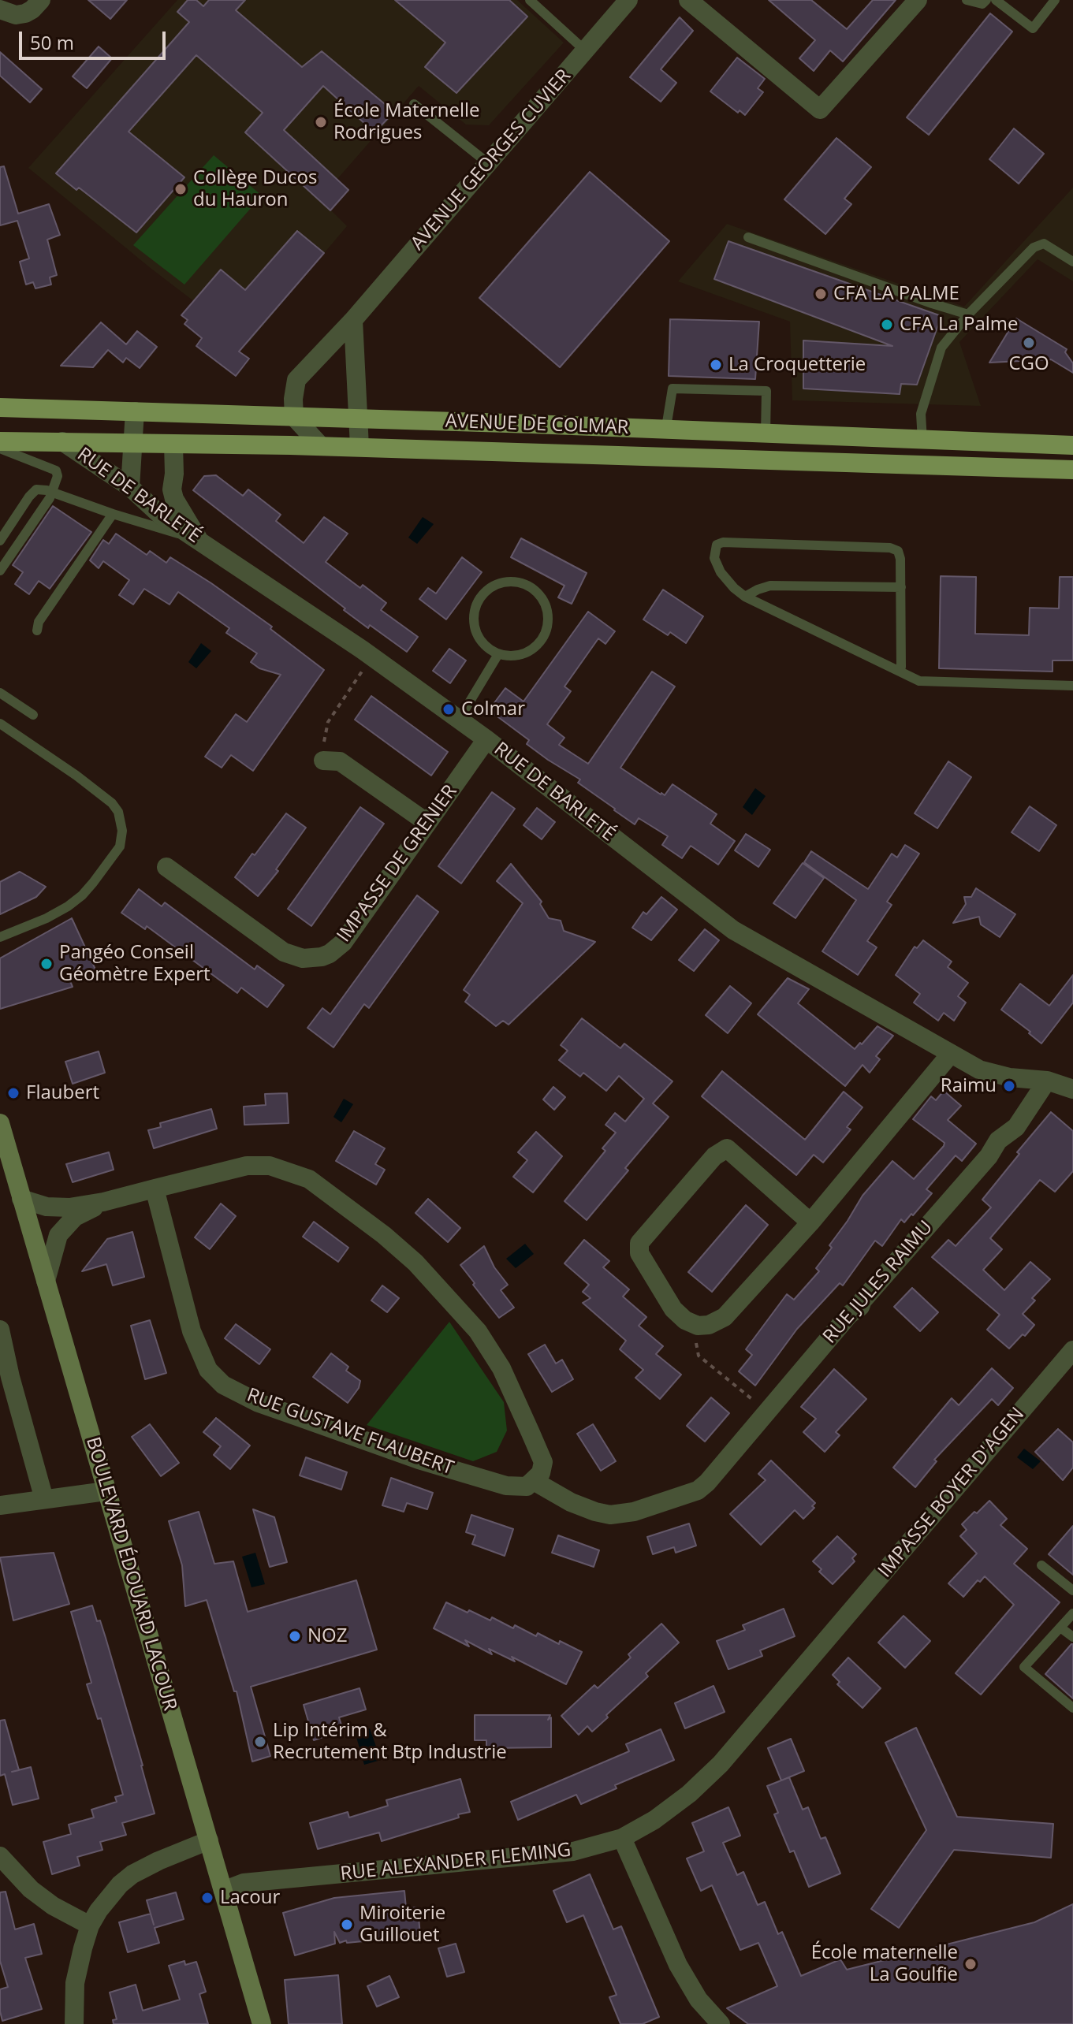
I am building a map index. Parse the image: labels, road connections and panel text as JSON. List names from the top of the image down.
{
  "streets": {
    "main road": ["AVENUE DE COLMAR", "BOULEVARD ÉDOUARD LACOUR"],
    "street": [
      "AVENUE GEORGES CUVIER",
      "RUE DE BARLETÉ",
      "IMPASSE DE GRENIER",
      "RUE JULES RAIMU",
      "RUE GUSTAVE FLAUBERT",
      "IMPASSE BOYER D'AGEN",
      "RUE ALEXANDER FLEMING"
    ]
  },
  "crossings": [
    ["AVENUE GEORGES CUVIER", "AVENUE DE COLMAR"],
    ["AVENUE DE COLMAR", "RUE DE BARLETÉ"],
    ["RUE DE BARLETÉ", "IMPASSE DE GRENIER"],
    ["RUE DE BARLETÉ", "RUE JULES RAIMU"],
    ["RUE JULES RAIMU", "RUE GUSTAVE FLAUBERT"],
    ["IMPASSE BOYER D'AGEN", "RUE ALEXANDER FLEMING"],
    ["BOULEVARD ÉDOUARD LACOUR", "RUE ALEXANDER FLEMING"]
  ],
  "places": [
    "École Maternelle Rodrigues",
    "Collège Ducos du Hauron",
    "CFA LA PALME",
    "CFA La Palme",
    "CGO",
    "La Croquetterie",
    "Colmar",
    "Pangéo Conseil Géomètre Expert",
    "Raimu",
    "Flaubert",
    "NOZ",
    "Lip Intérim & Recrutement Btp Industrie",
    "Lacour",
    "Miroiterie Guillouet",
    "École maternelle La Goulfie"
  ],
  "scale_bar": "50 m"
}
